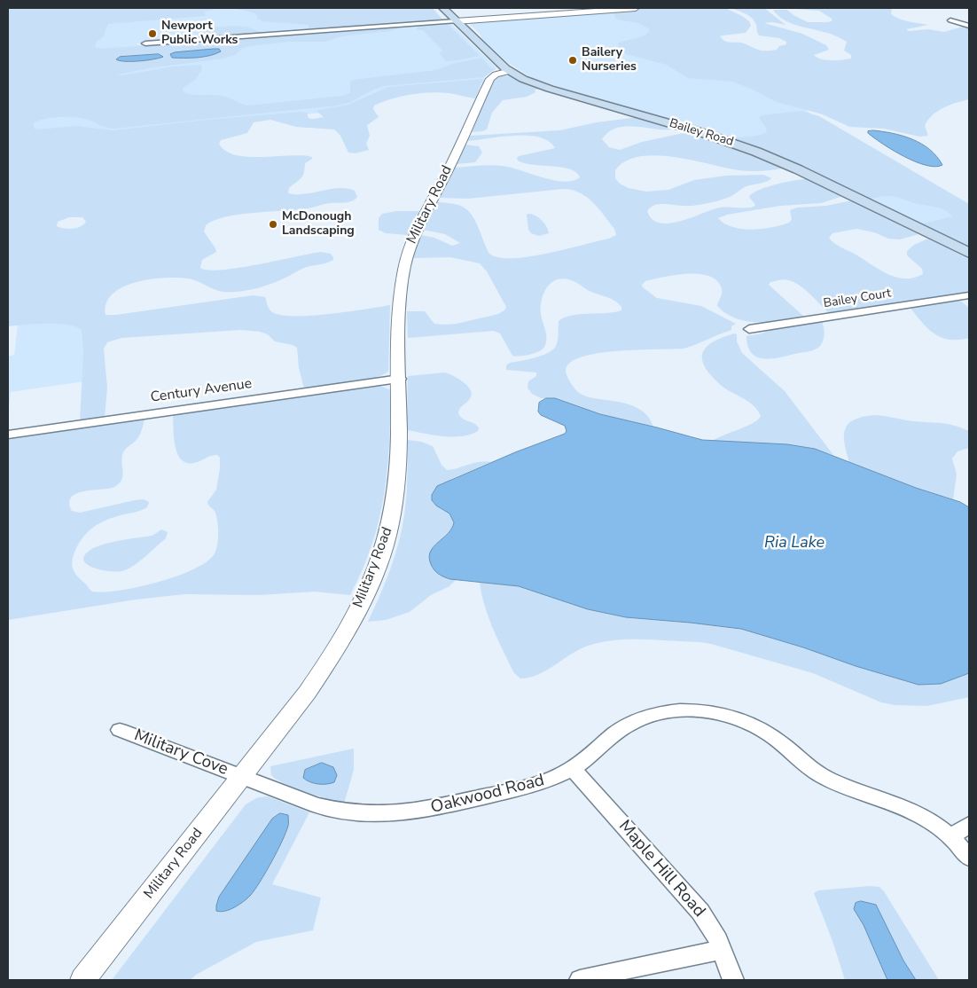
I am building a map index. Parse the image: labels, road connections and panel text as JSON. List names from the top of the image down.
{
  "streets": {
    "main road": ["Bailey Road"],
    "street": [
      "Military Road",
      "Bailey Court",
      "Century Avenue",
      "Military Cove",
      "Oakwood Road",
      "Maple Hill Road"
    ]
  },
  "crossings": [
    ["Bailey Road", "Military Road"],
    ["Military Road", "Century Avenue"],
    ["Military Road", "Military Cove"],
    ["Military Road", "Oakwood Road"],
    ["Military Cove", "Oakwood Road"],
    ["Oakwood Road", "Maple Hill Road"]
  ],
  "water": ["Ria Lake"],
  "places": ["Newport Public Works", "Bailery Nurseries", "McDonough Landscaping"]
}
